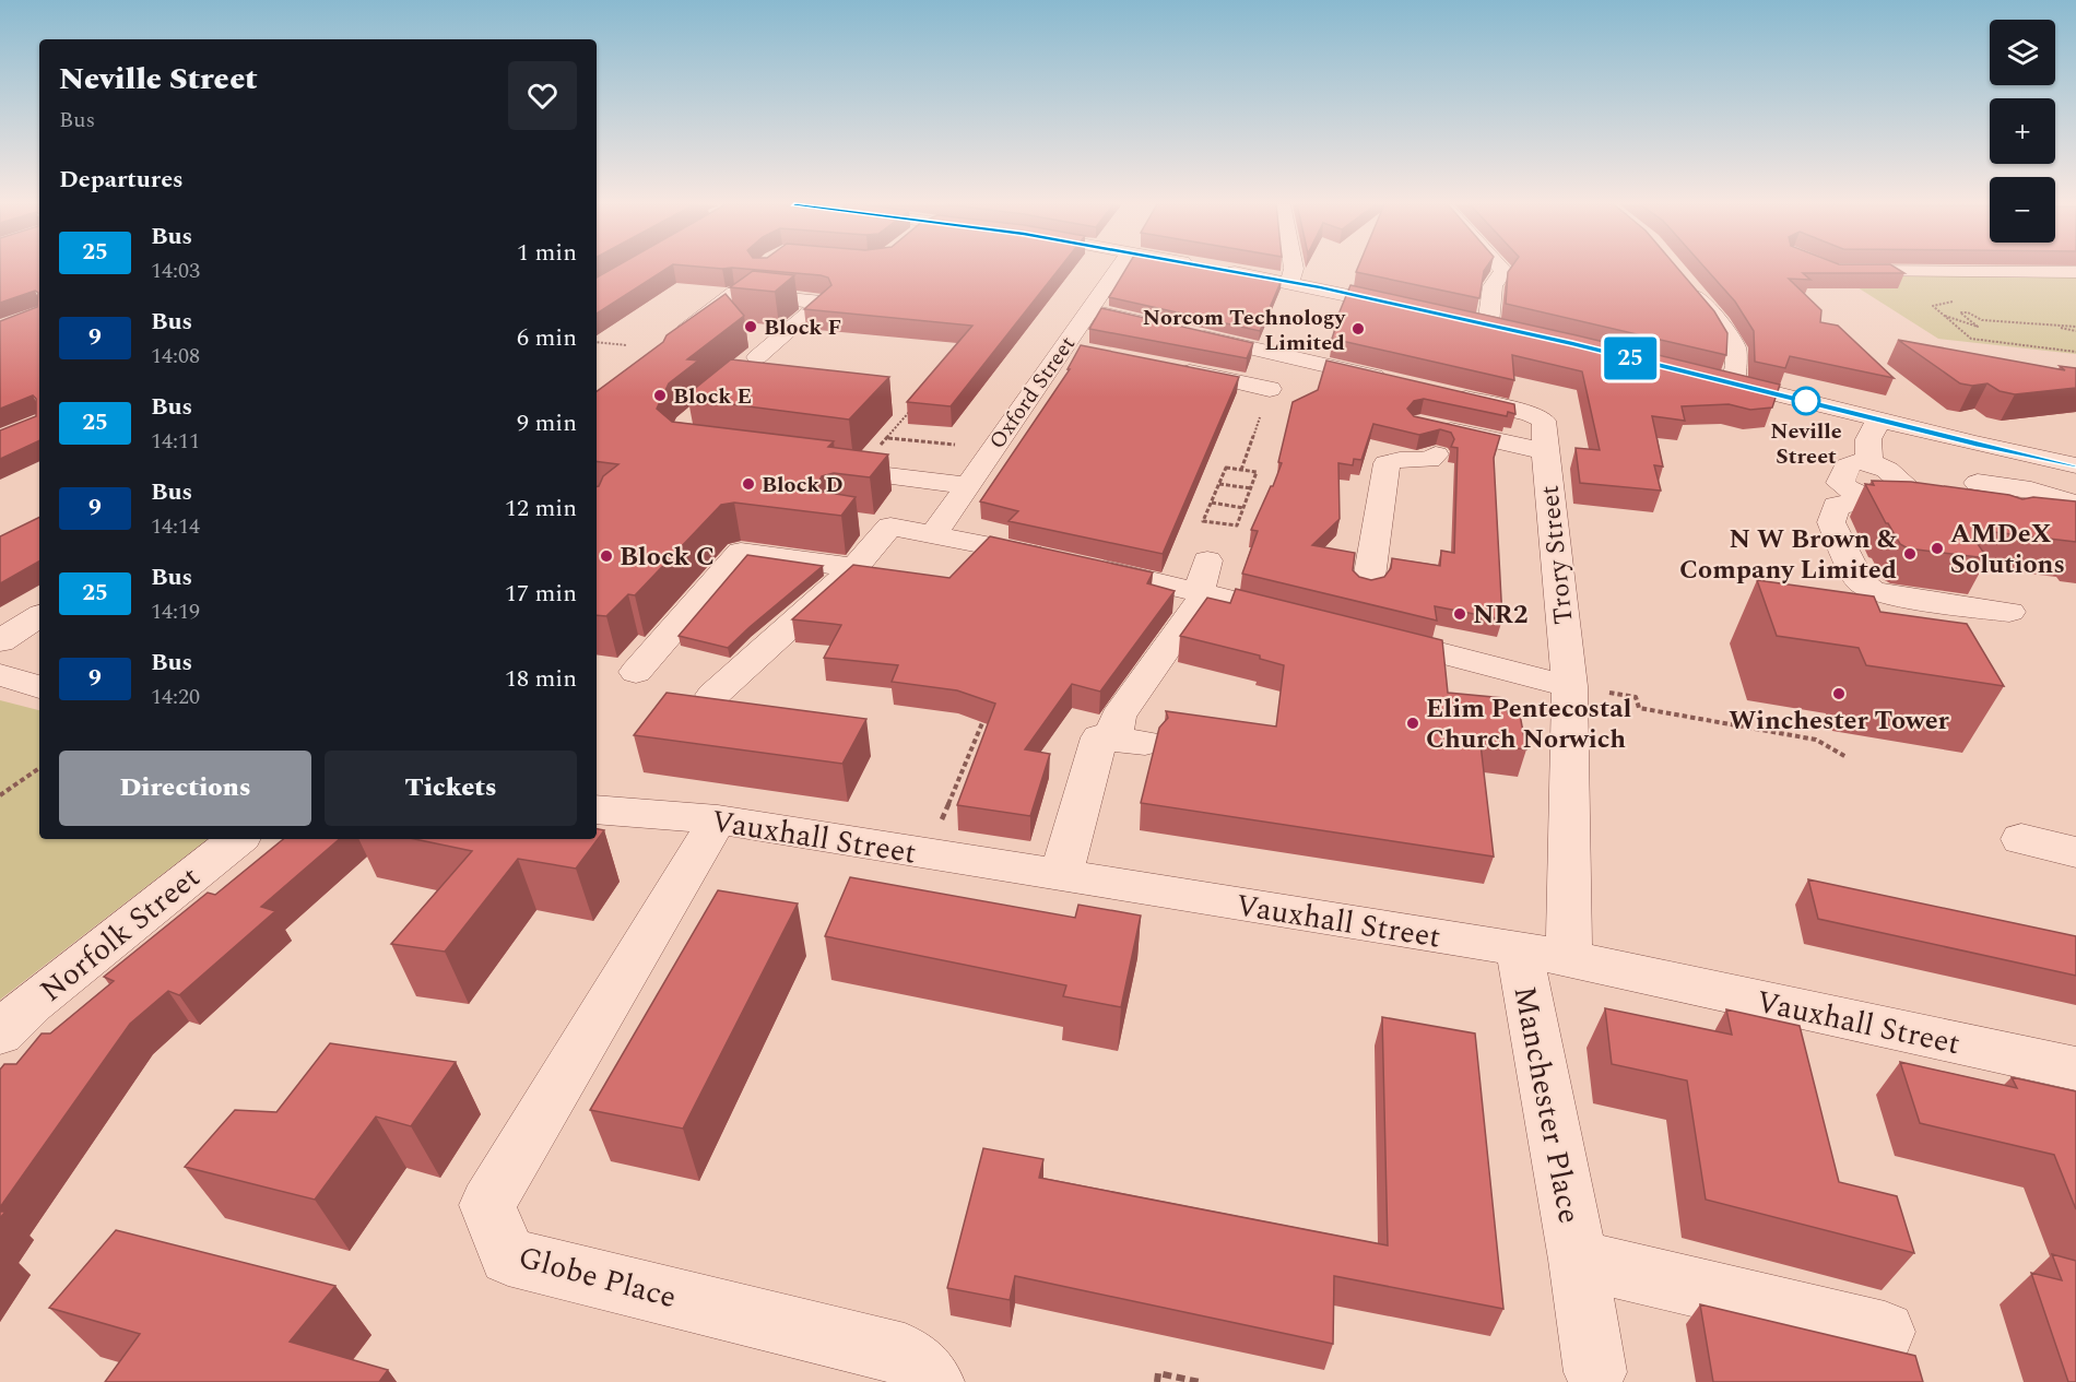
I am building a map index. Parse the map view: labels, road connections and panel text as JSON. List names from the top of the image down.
{
  "streets": {
    "street": [
      "Oxford Street",
      "Trory Street",
      "Vauxhall Street",
      "Norfolk Street",
      "Manchester Place",
      "Globe Place"
    ]
  },
  "crossings": [
    ["Trory Street", "Vauxhall Street"],
    ["Trory Street", "Manchester Place"],
    ["Vauxhall Street", "Manchester Place"],
    ["Vauxhall Street", "Globe Place"]
  ],
  "places": [
    "Block F",
    "Norcom Technology Limited",
    "Block E",
    "Neville Street",
    "Block D",
    "AMDeX Solutions",
    "N W Brown & Company Limited",
    "Block C",
    "NR2",
    "Winchester Tower",
    "Elim Pentecostal Church Norwich"
  ],
  "lines": ["bus line 25"],
  "page": {
    "on_map": "25",
    "map_buttons": ["+", "−"],
    "heading": [
      ["Neville Street", "Bus"],
      "Departures"
    ],
    "list": [
      {
        "mark": "25",
        "name": "Bus",
        "note": "14:03",
        "value": "1 min"
      },
      {
        "mark": "9",
        "name": "Bus",
        "note": "14:08",
        "value": "6 min"
      },
      {
        "mark": "25",
        "name": "Bus",
        "note": "14:11",
        "value": "9 min"
      },
      {
        "mark": "9",
        "name": "Bus",
        "note": "14:14",
        "value": "12 min"
      },
      {
        "mark": "25",
        "name": "Bus",
        "note": "14:19",
        "value": "17 min"
      },
      {
        "mark": "9",
        "name": "Bus",
        "note": "14:20",
        "value": "18 min"
      }
    ],
    "buttons": ["Directions", "Tickets"]
  }
}
